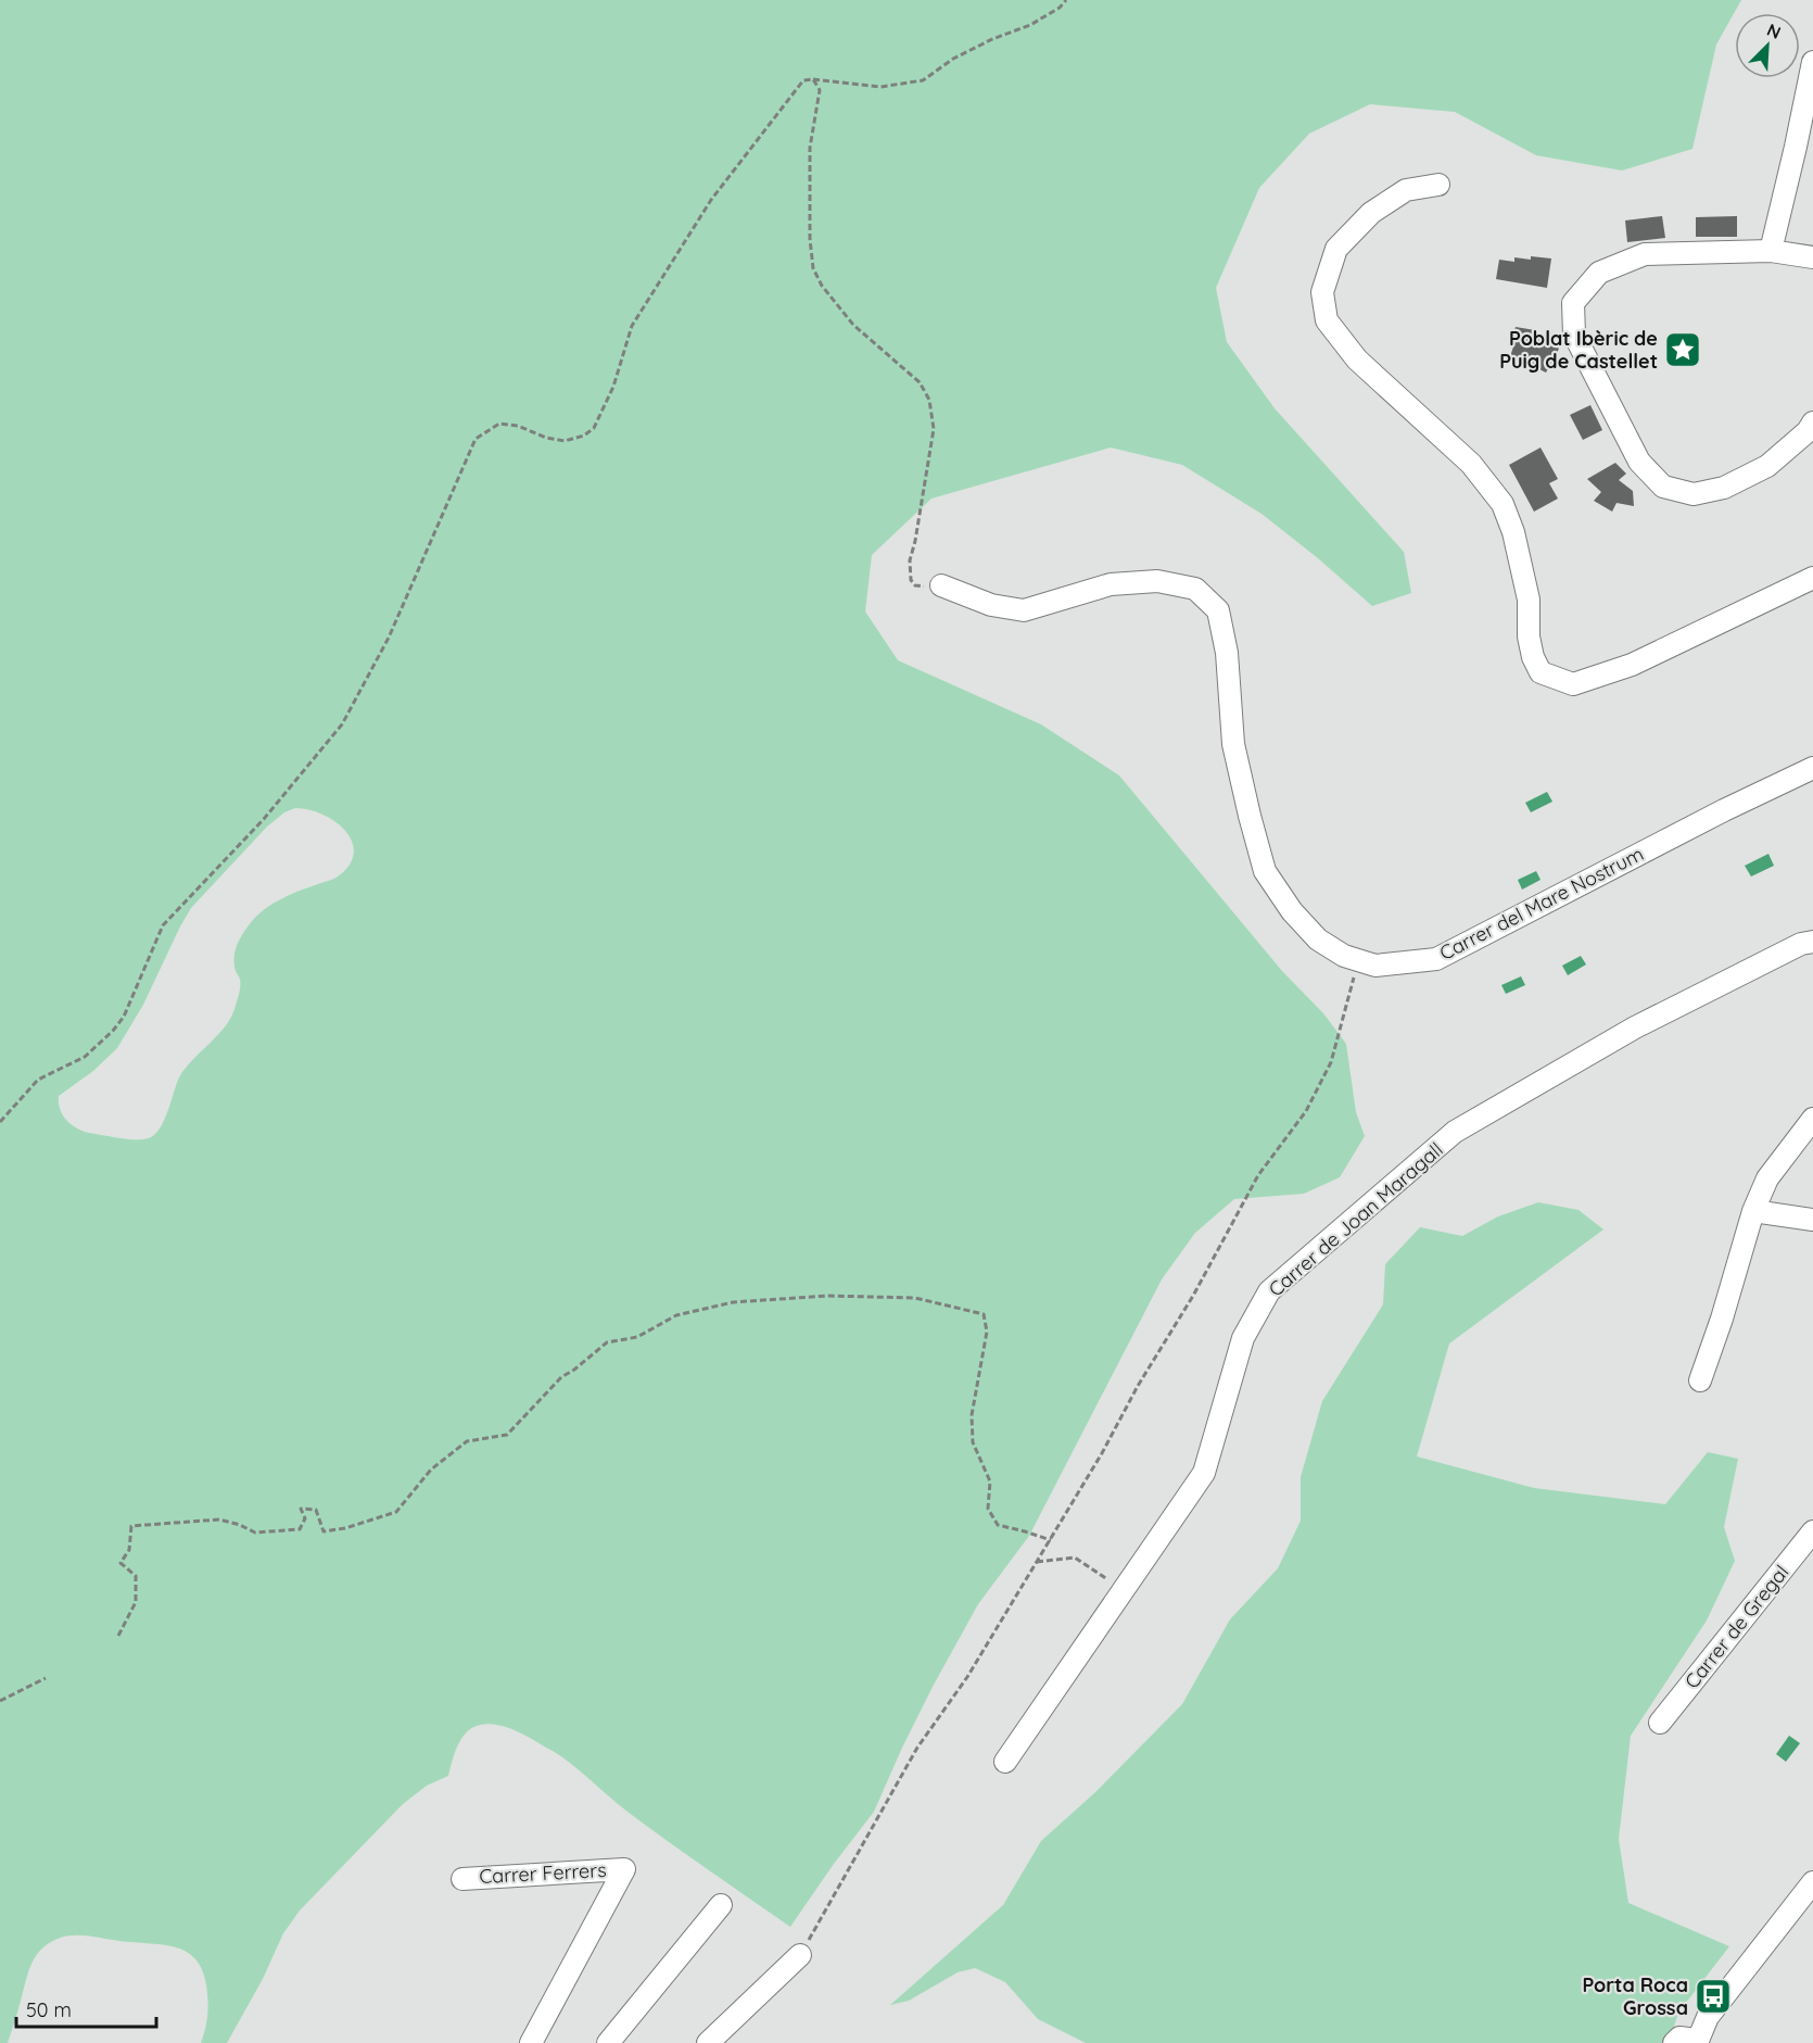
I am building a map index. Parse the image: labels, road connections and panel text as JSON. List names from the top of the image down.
{
  "streets": {
    "street": [
      "Carrer del Mare Nostrum",
      "Carrer de Joan Maragall",
      "Carrer de Gregal",
      "Carrer Ferrers"
    ]
  },
  "places": {
    "place": ["Poblat Ibèric de Puig de Castellet"],
    "bus stop": ["Porta Roca Grossa"]
  },
  "scale_bar": "50 m",
  "north": "top right"
}
